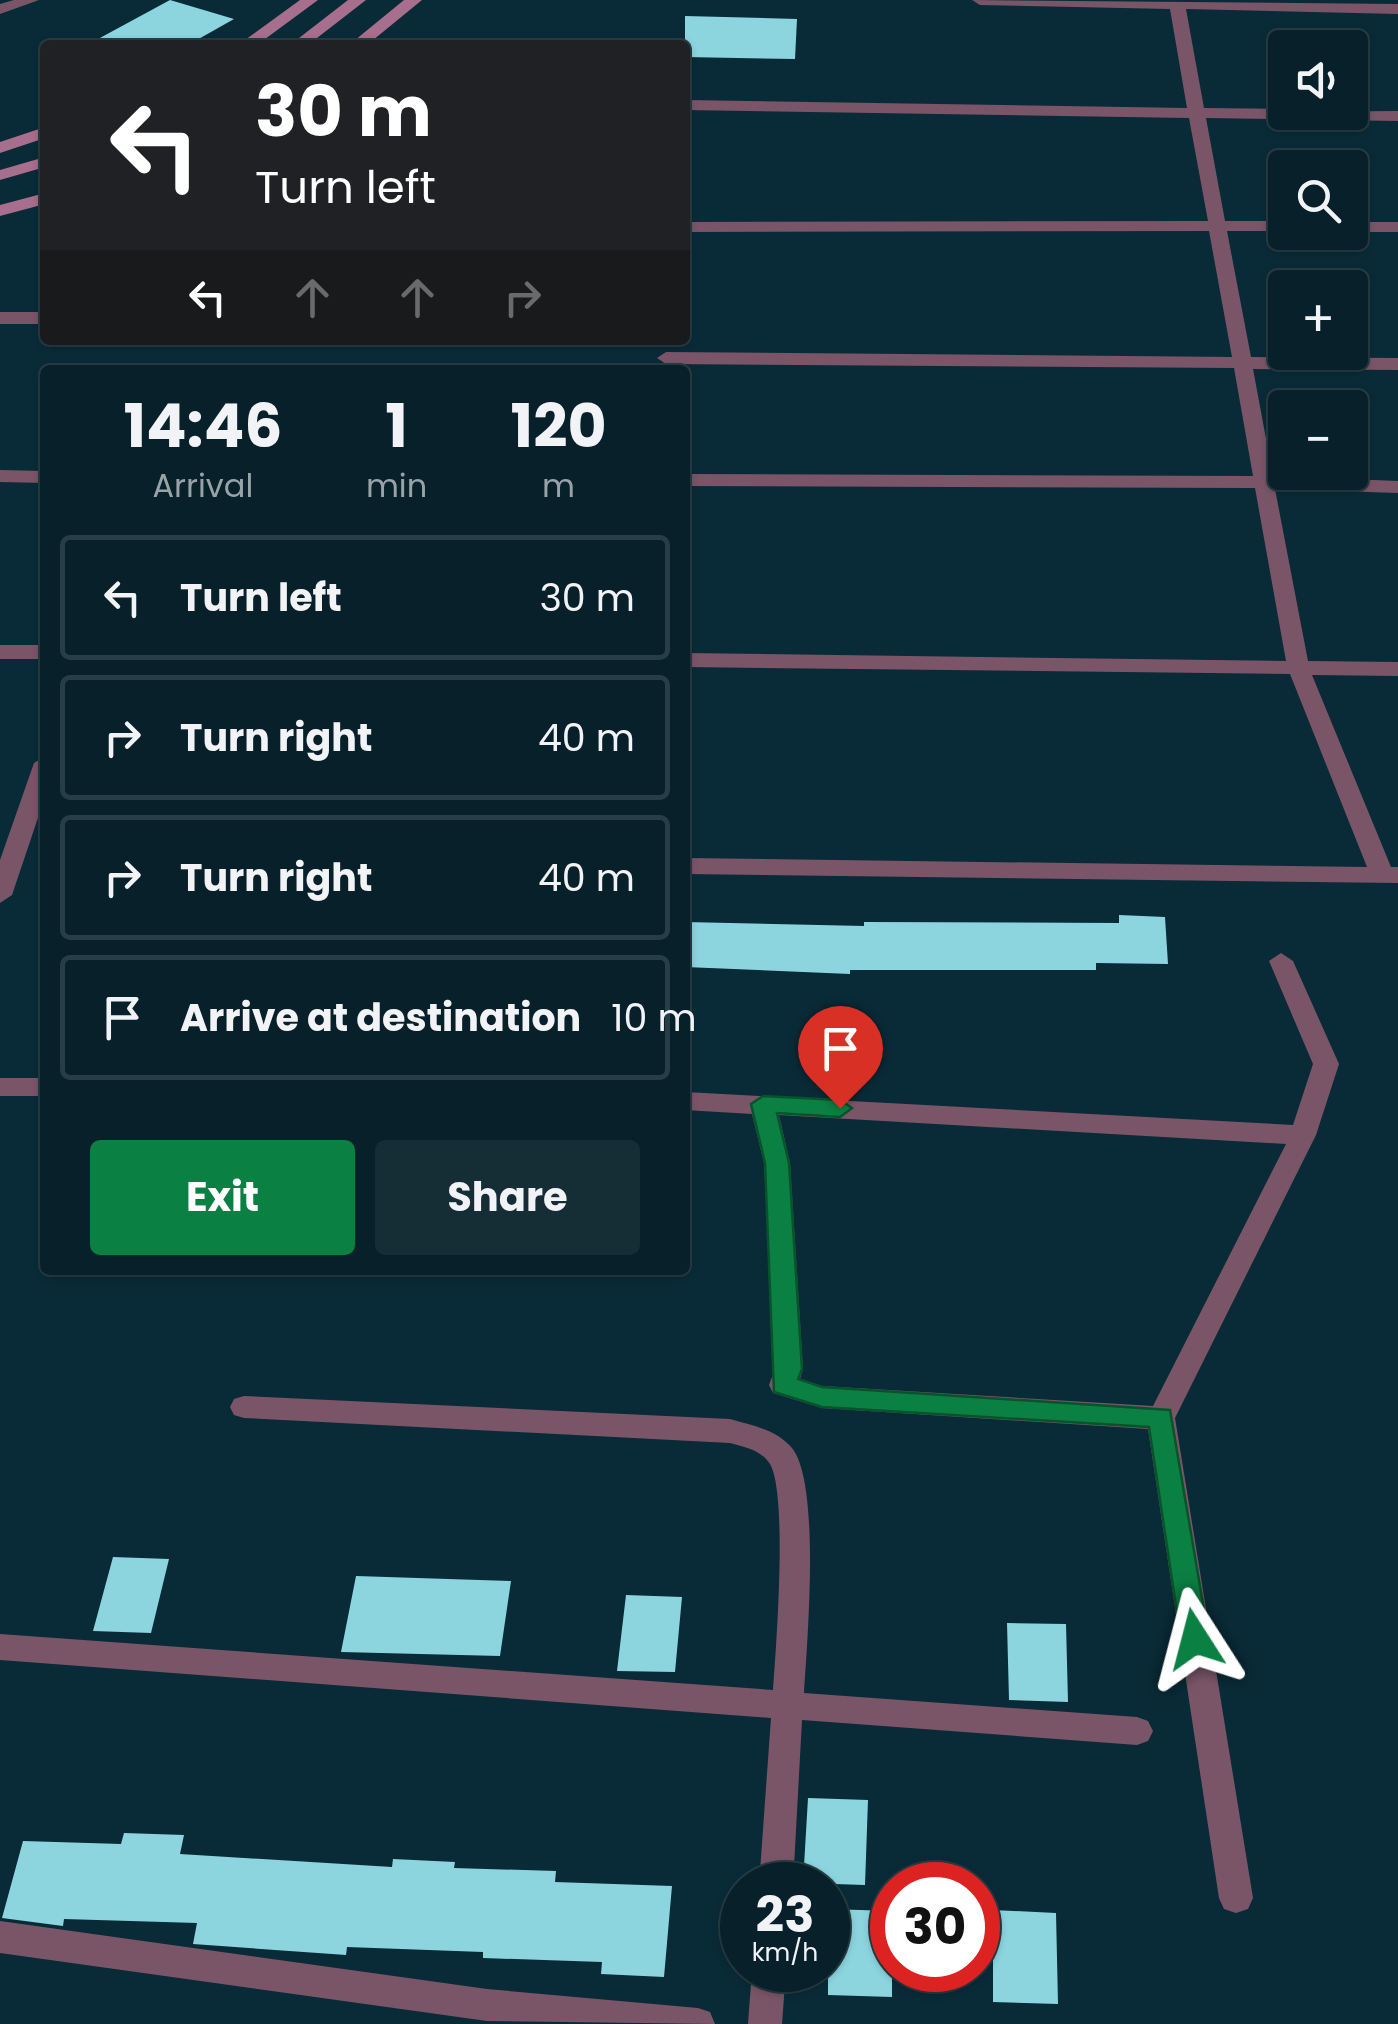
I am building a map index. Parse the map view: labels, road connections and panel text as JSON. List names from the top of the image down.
{
  "page": {
    "map_buttons": ["+", "−"],
    "turn": ["30 m", "Turn left"],
    "eta": [
      "14:46",
      "Arrival",
      "1",
      "min",
      "120",
      "m"
    ],
    "list": [
      {
        "name": "Turn left",
        "value": "30 m"
      },
      {
        "name": "Turn right",
        "value": "40 m"
      },
      {
        "name": "Turn right",
        "value": "40 m"
      },
      {
        "name": "Arrive at destination",
        "value": "10 m"
      }
    ],
    "buttons": ["Exit", "Share"],
    "speed": "23 km/h",
    "limit": "30"
  }
}
